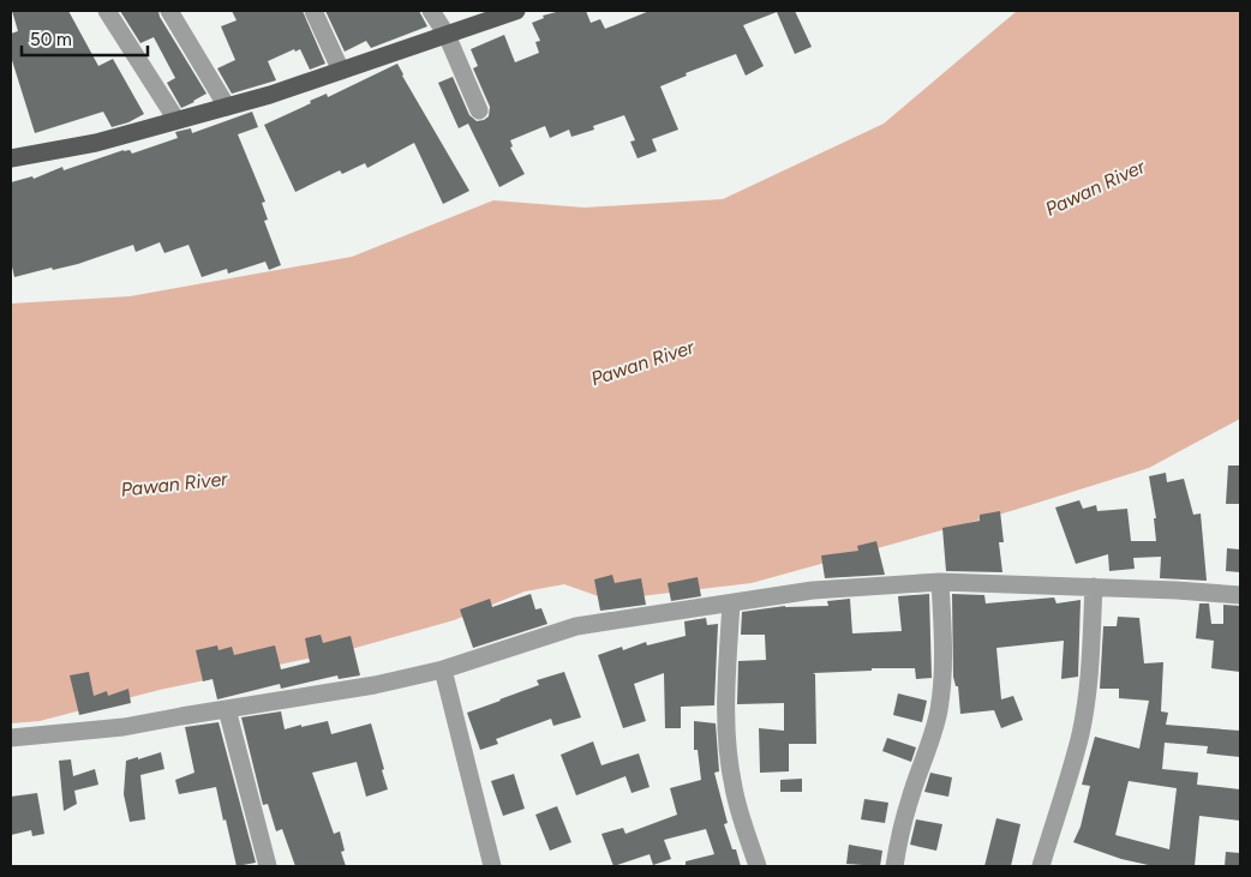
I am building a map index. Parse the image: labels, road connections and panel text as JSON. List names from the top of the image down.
{
  "water": ["Pawan River"],
  "scale_bar": "50 m"
}
